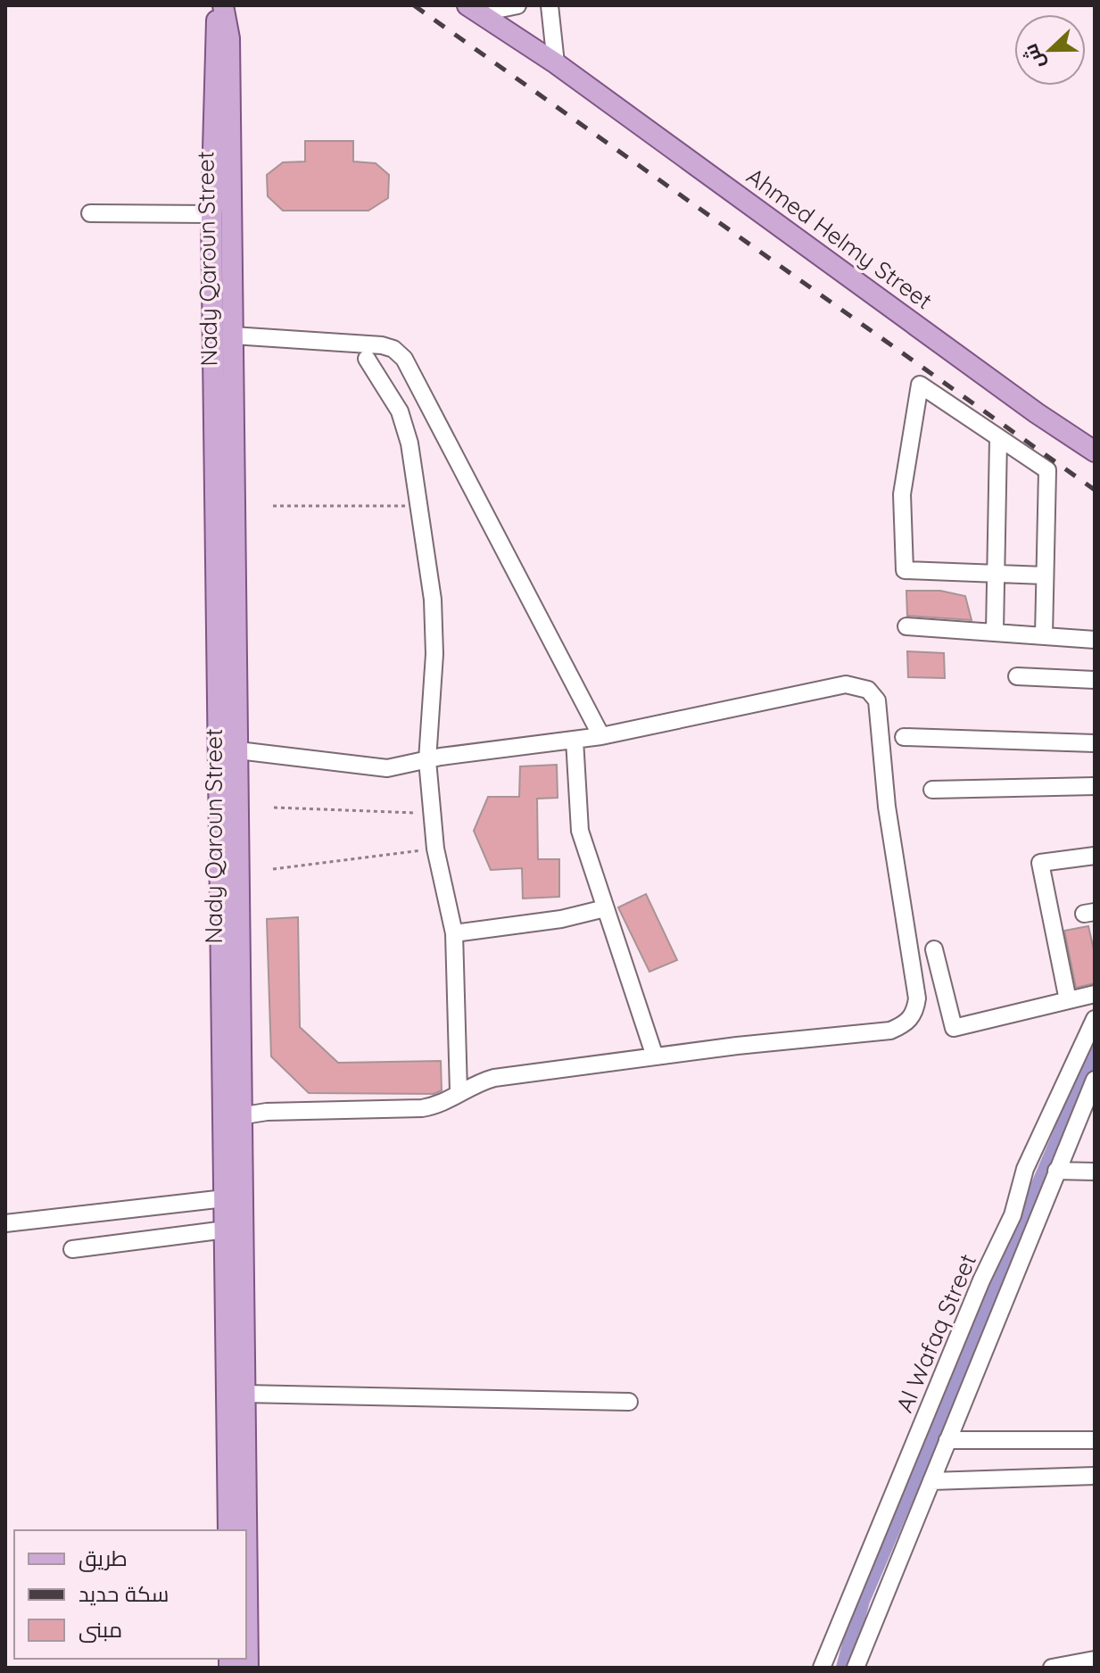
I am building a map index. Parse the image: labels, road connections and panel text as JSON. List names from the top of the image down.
{
  "streets": {
    "main road": ["Ahmed Helmy Street", "Nady Qaroun Street"],
    "street": ["Al Wafaq Street"]
  },
  "legend": ["طريق", "سكة حديد", "مبنى"],
  "north": "left"
}
